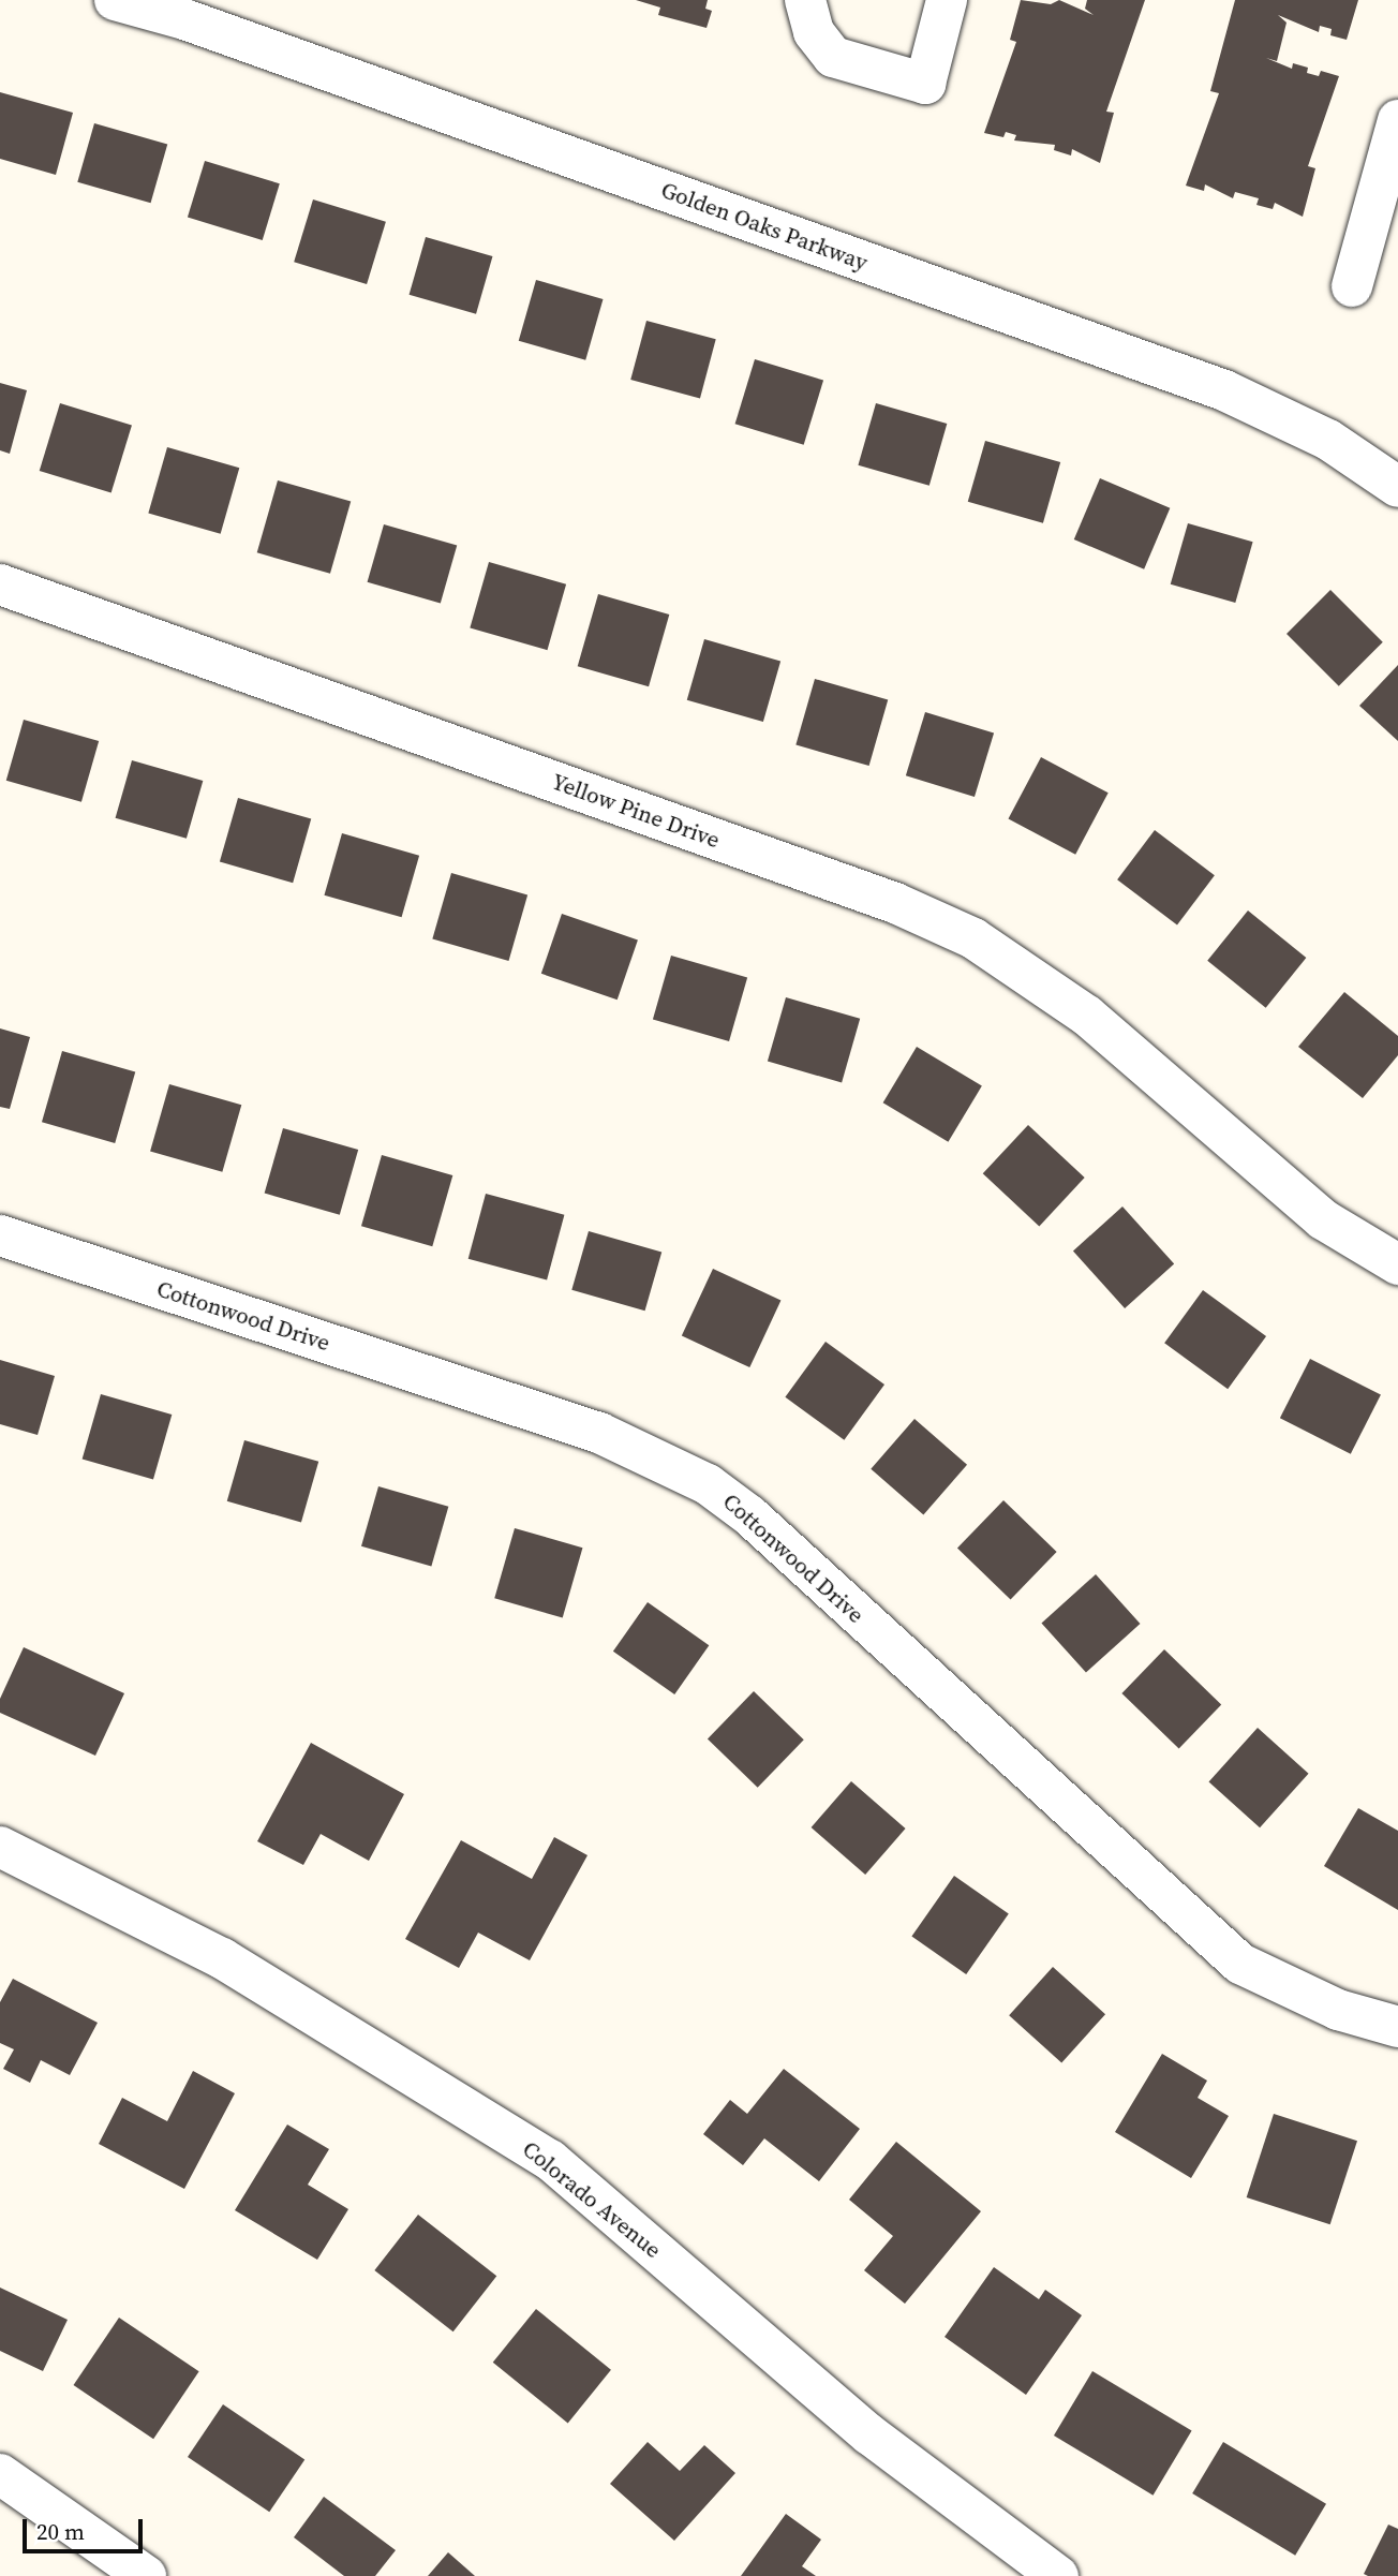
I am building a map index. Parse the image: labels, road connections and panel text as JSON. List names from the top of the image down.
{
  "streets": {
    "street": [
      "Golden Oaks Parkway",
      "Yellow Pine Drive",
      "Cottonwood Drive",
      "Colorado Avenue"
    ]
  },
  "scale_bar": "20 m"
}
